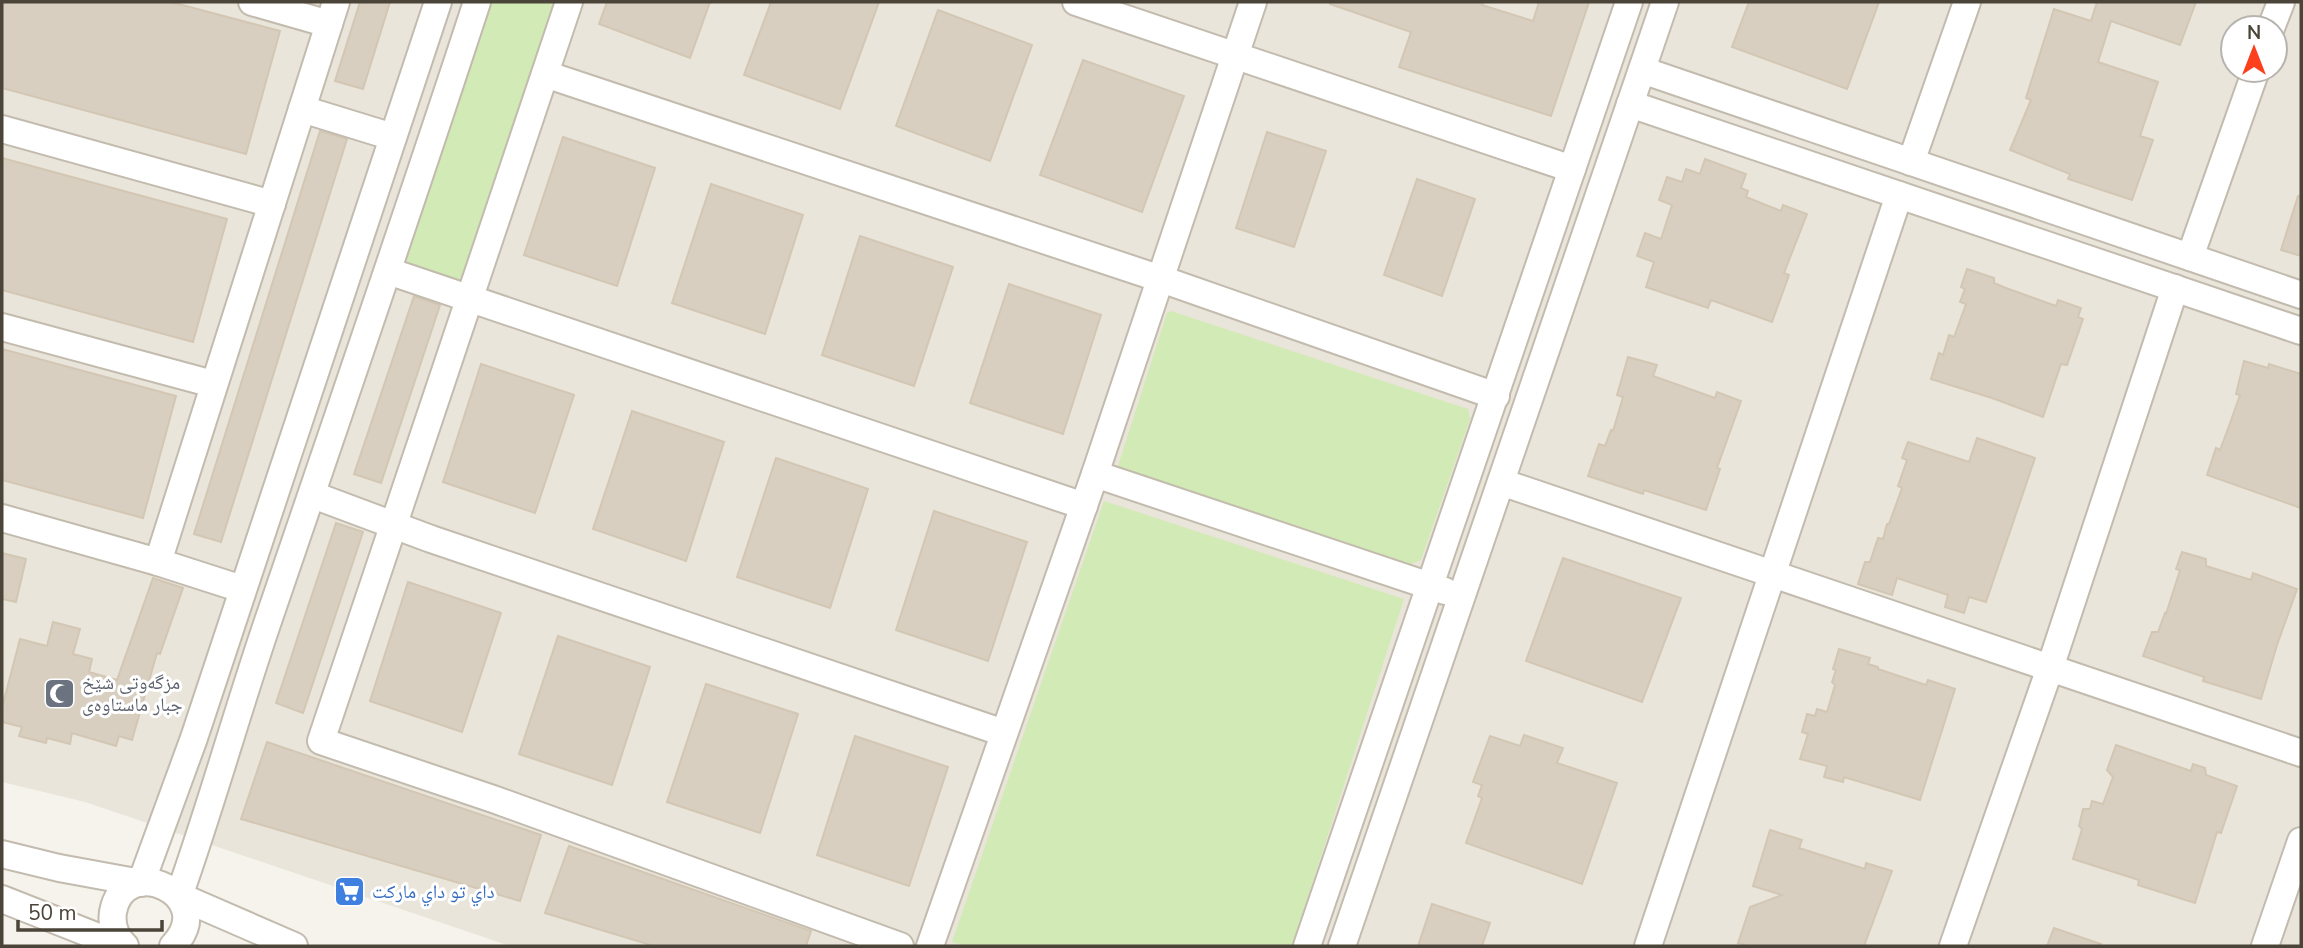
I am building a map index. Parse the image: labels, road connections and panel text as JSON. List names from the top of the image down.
{
  "places": {
    "mosque": ["مزگەوتی شێخ جبار ماستاوەی"],
    "supermarket": ["داي تو داي ماركت"]
  },
  "scale_bar": "50 m",
  "north": "top"
}
